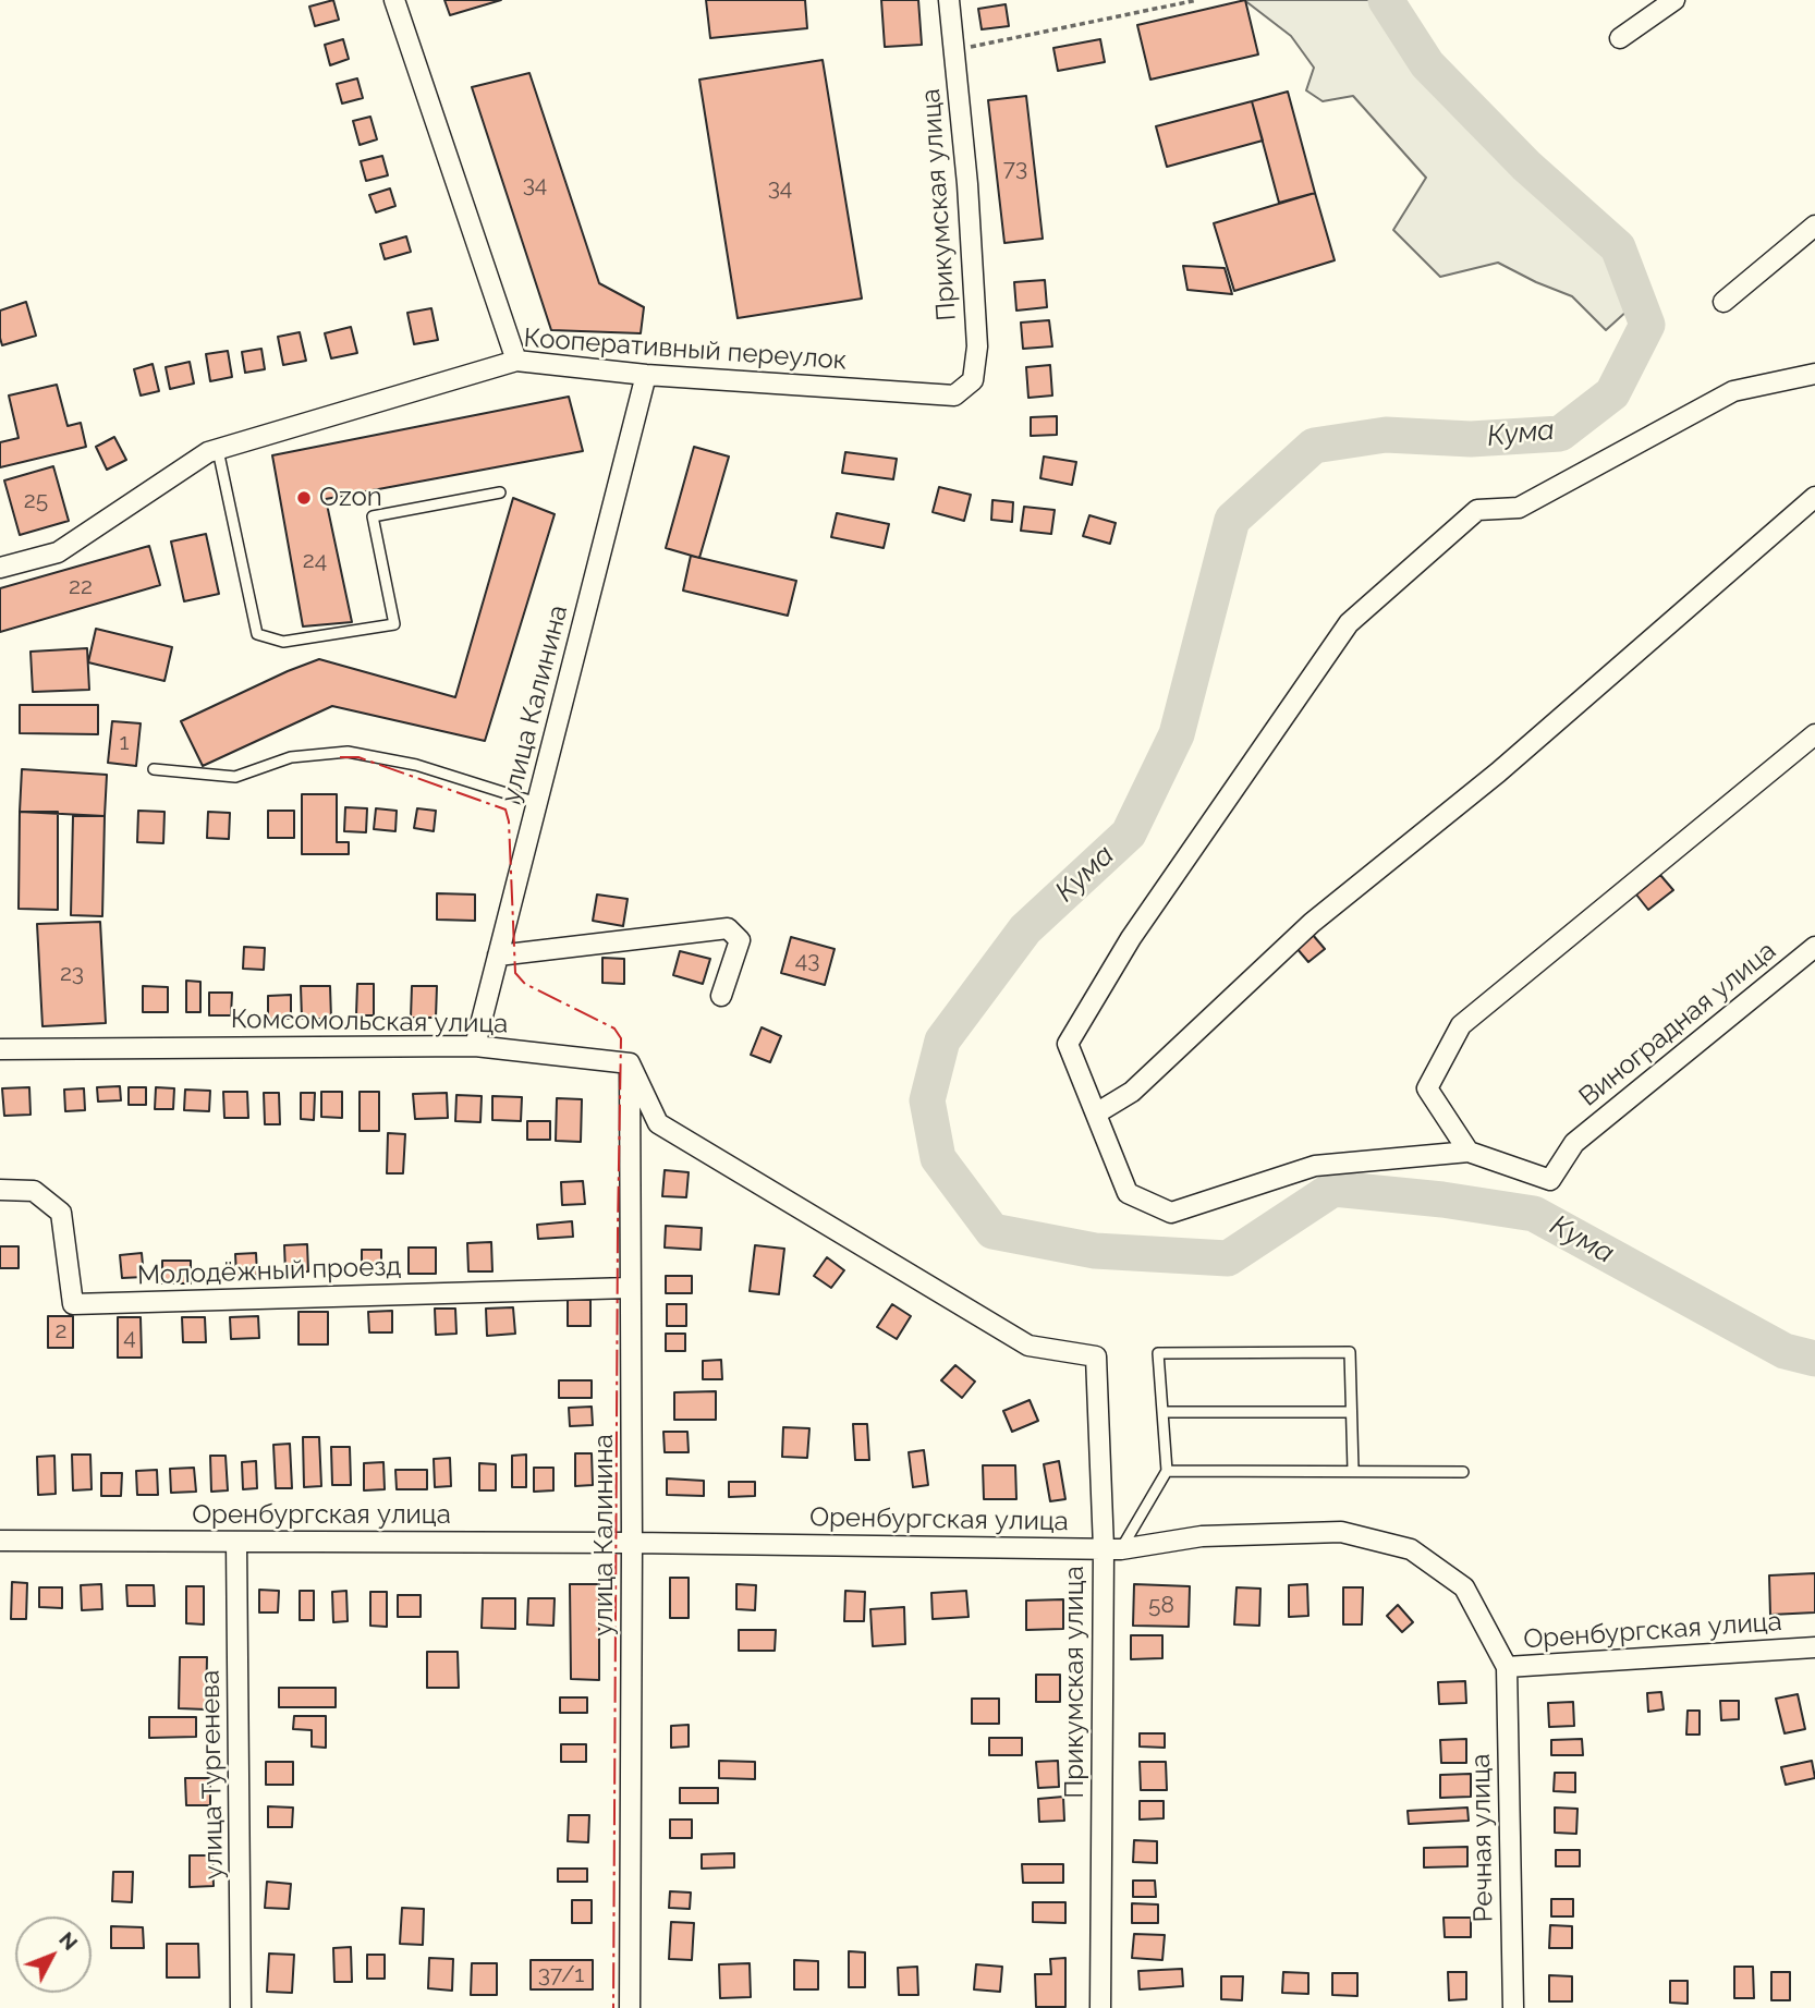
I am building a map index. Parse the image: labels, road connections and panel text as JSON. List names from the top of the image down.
{
  "streets": {
    "street": [
      "Прикумская улица",
      "Кооперативный переулок",
      "улица Калинина",
      "Комсомольская улица",
      "Виноградная улица",
      "Молодёжный проезд",
      "Оренбургская улица",
      "улица Тургенева",
      "Речная улица"
    ]
  },
  "crossings": [
    ["Прикумская улица", "Кооперативный переулок"],
    ["Прикумская улица", "улица Калинина"],
    ["Прикумская улица", "Комсомольская улица"],
    ["Прикумская улица", "Оренбургская улица"],
    ["Кооперативный переулок", "улица Калинина"],
    ["улица Калинина", "Комсомольская улица"],
    ["улица Калинина", "Молодёжный проезд"],
    ["улица Калинина", "Оренбургская улица"],
    ["Оренбургская улица", "улица Тургенева"],
    ["Оренбургская улица", "Речная улица"]
  ],
  "water": ["Кума"],
  "places": ["Ozon"],
  "house_numbers": [
    "73",
    "34",
    "34",
    "25",
    "24",
    "22",
    "1",
    "43",
    "23",
    "2",
    "4",
    "58",
    "37/1"
  ],
  "north": "top right"
}
